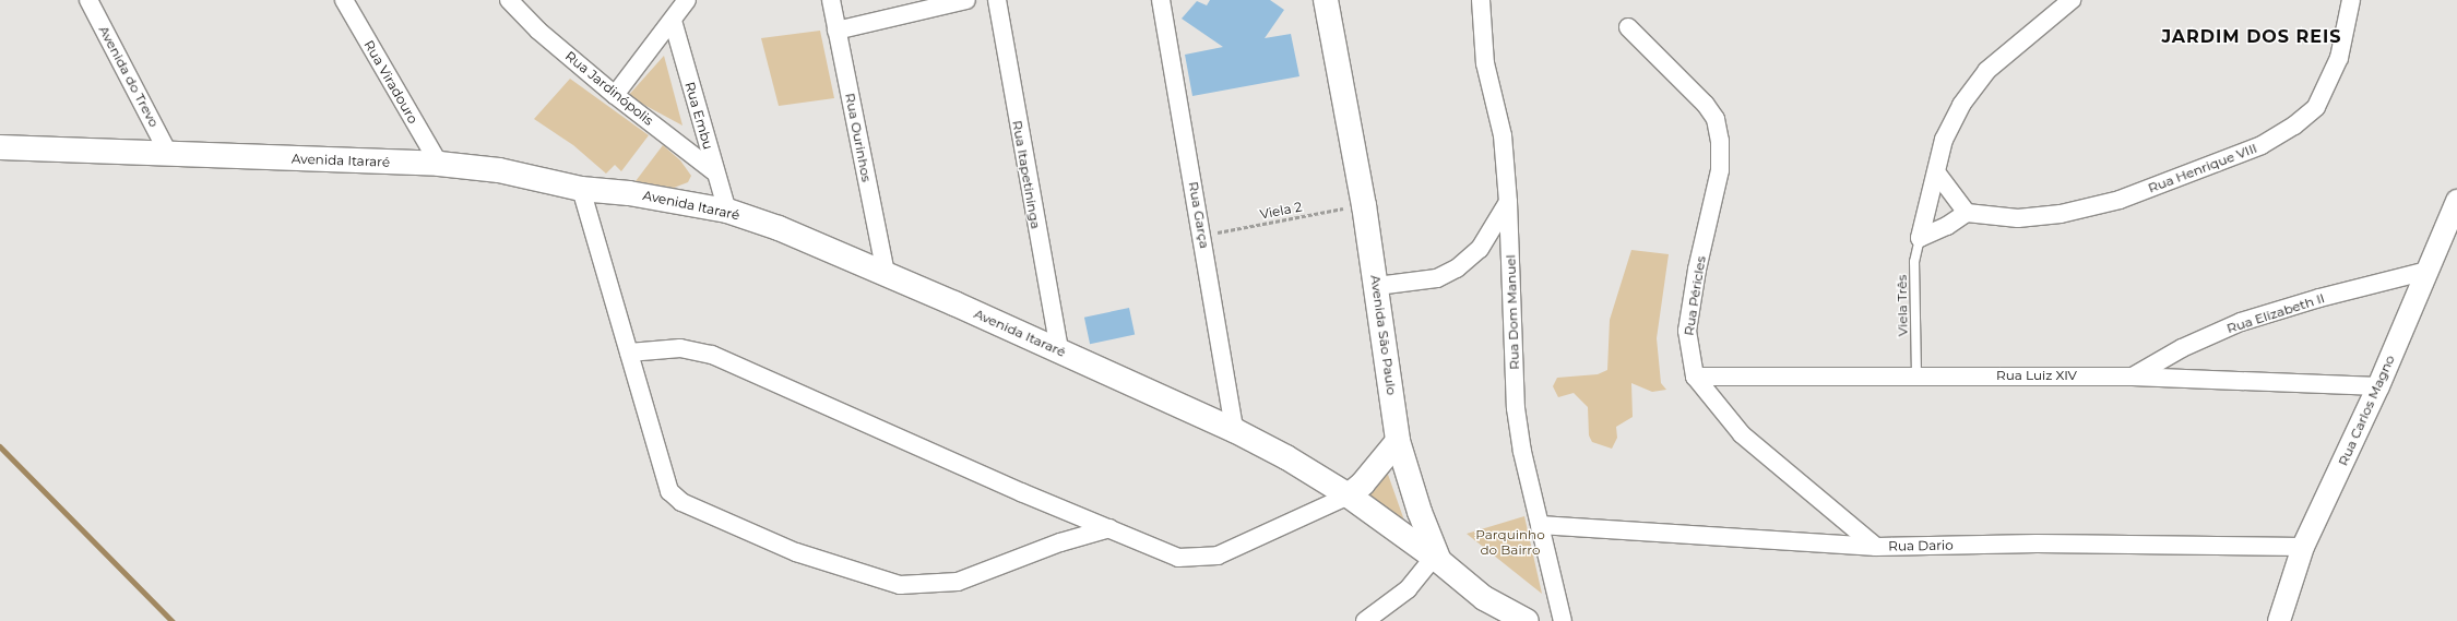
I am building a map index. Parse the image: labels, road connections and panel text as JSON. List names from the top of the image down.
{
  "streets": {
    "main road": ["Avenida Itararé", "Avenida São Paulo"],
    "street": [
      "Avenida do Trevo",
      "Rua Viradouro",
      "Rua Jardinópolis",
      "Rua Embu",
      "Rua Ourinhos",
      "Rua Henrique VIII",
      "Rua Itapetininga",
      "Rua Garça",
      "Rua Péricles",
      "Rua Dom Manuel",
      "Rua Elizabeth II",
      "Rua Luiz XIV",
      "Rua Carlos Magno",
      "Rua Dario"
    ],
    "lane": ["Viela Três"],
    "path": ["Viela 2"]
  },
  "crossings": [
    ["Avenida do Trevo", "Avenida Itararé"],
    ["Rua Viradouro", "Avenida Itararé"],
    ["Rua Jardinópolis", "Rua Embu"],
    ["Rua Embu", "Avenida Itararé"],
    ["Rua Ourinhos", "Avenida Itararé"],
    ["Avenida Itararé", "Rua Itapetininga"],
    ["Avenida Itararé", "Rua Garça"],
    ["Avenida Itararé", "Avenida São Paulo"],
    ["Viela 2", "Rua Garça"],
    ["Viela 2", "Avenida São Paulo"],
    ["Rua Péricles", "Rua Luiz XIV"],
    ["Rua Péricles", "Rua Dario"],
    ["Viela Três", "Rua Luiz XIV"],
    ["Rua Dom Manuel", "Rua Dario"],
    ["Rua Elizabeth II", "Rua Luiz XIV"],
    ["Rua Elizabeth II", "Rua Carlos Magno"],
    ["Rua Luiz XIV", "Rua Carlos Magno"],
    ["Rua Carlos Magno", "Rua Dario"]
  ],
  "districts": ["JARDIM DOS REIS"],
  "parks": ["Parquinho do Bairro"]
}
